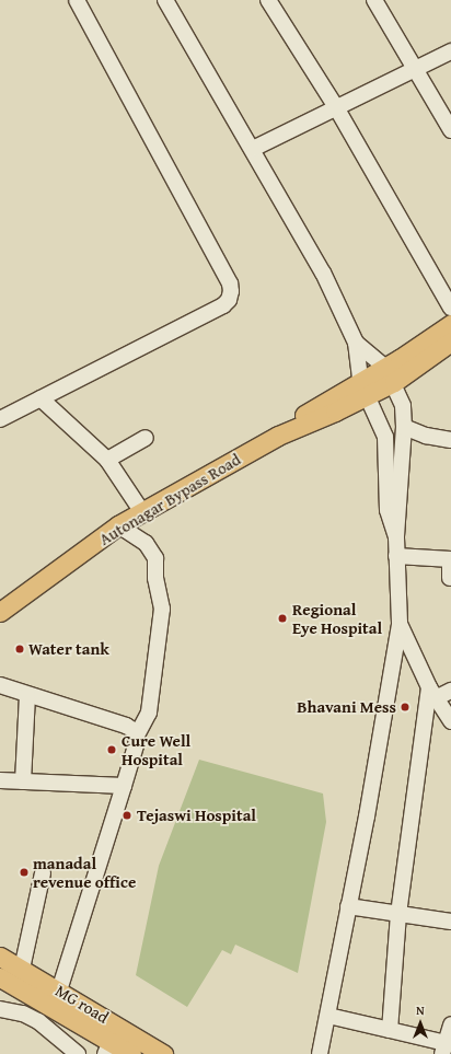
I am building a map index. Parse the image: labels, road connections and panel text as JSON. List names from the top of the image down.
{
  "streets": {
    "main road": ["Autonagar Bypass Road", "MG road"]
  },
  "places": [
    "Regional Eye Hospital",
    "Water tank",
    "Bhavani Mess",
    "Cure Well Hospital",
    "Tejaswi Hospital",
    "manadal revenue office"
  ],
  "north": "top"
}
